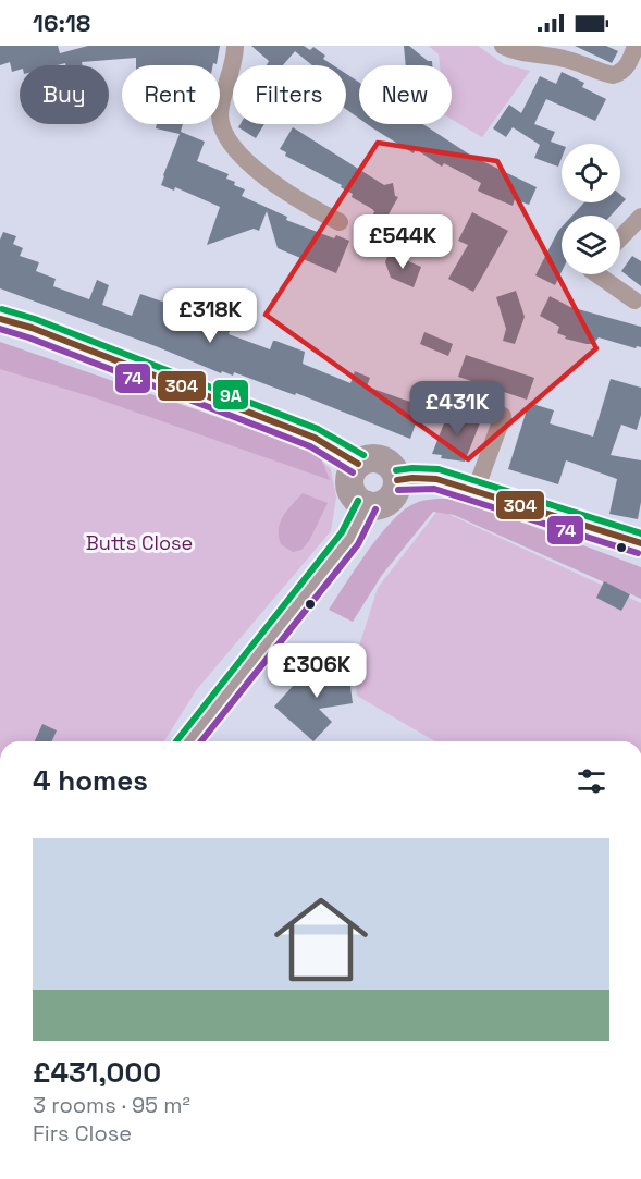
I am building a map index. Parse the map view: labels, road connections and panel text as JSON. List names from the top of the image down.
{
  "parks": ["Butts Close"],
  "lines": ["transit line 9A", "transit line 304", "transit line 74"],
  "page": {
    "status": "16:18",
    "chip": [
      "Buy",
      "Rent",
      "Filters",
      "New"
    ],
    "price": [
      "£544K",
      "£318K",
      "£431K",
      "£306K"
    ],
    "heading": "4 homes",
    "list": [
      {
        "name": "£431,000",
        "note": "3 rooms · 95 m² · Firs Close"
      }
    ]
  }
}
